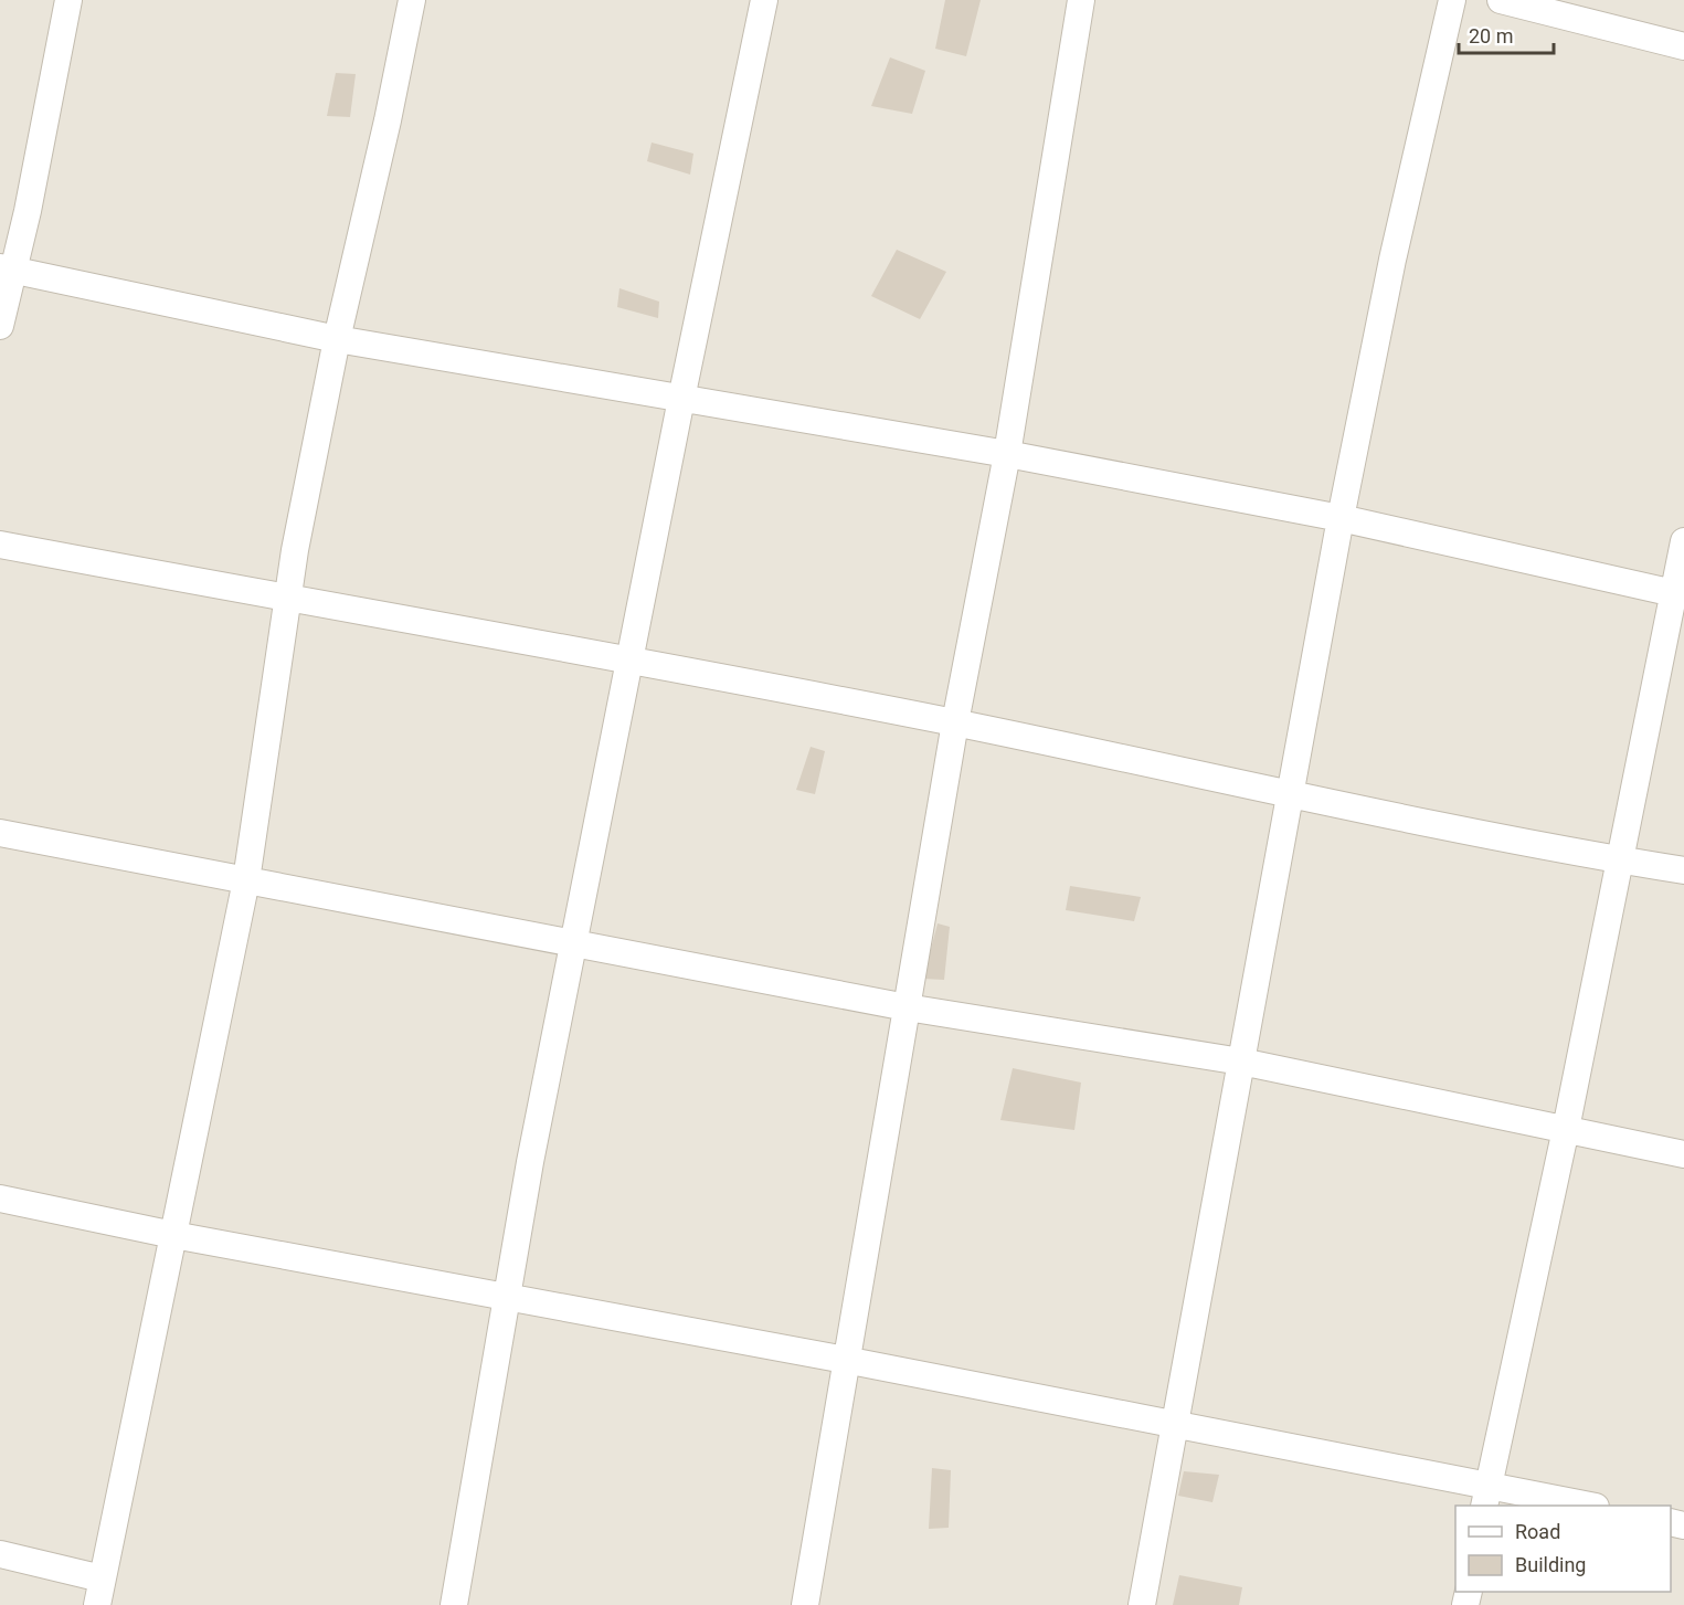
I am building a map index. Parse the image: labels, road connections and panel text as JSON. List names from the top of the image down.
{
  "legend": ["Road", "Building"],
  "scale_bar": "20 m"
}
